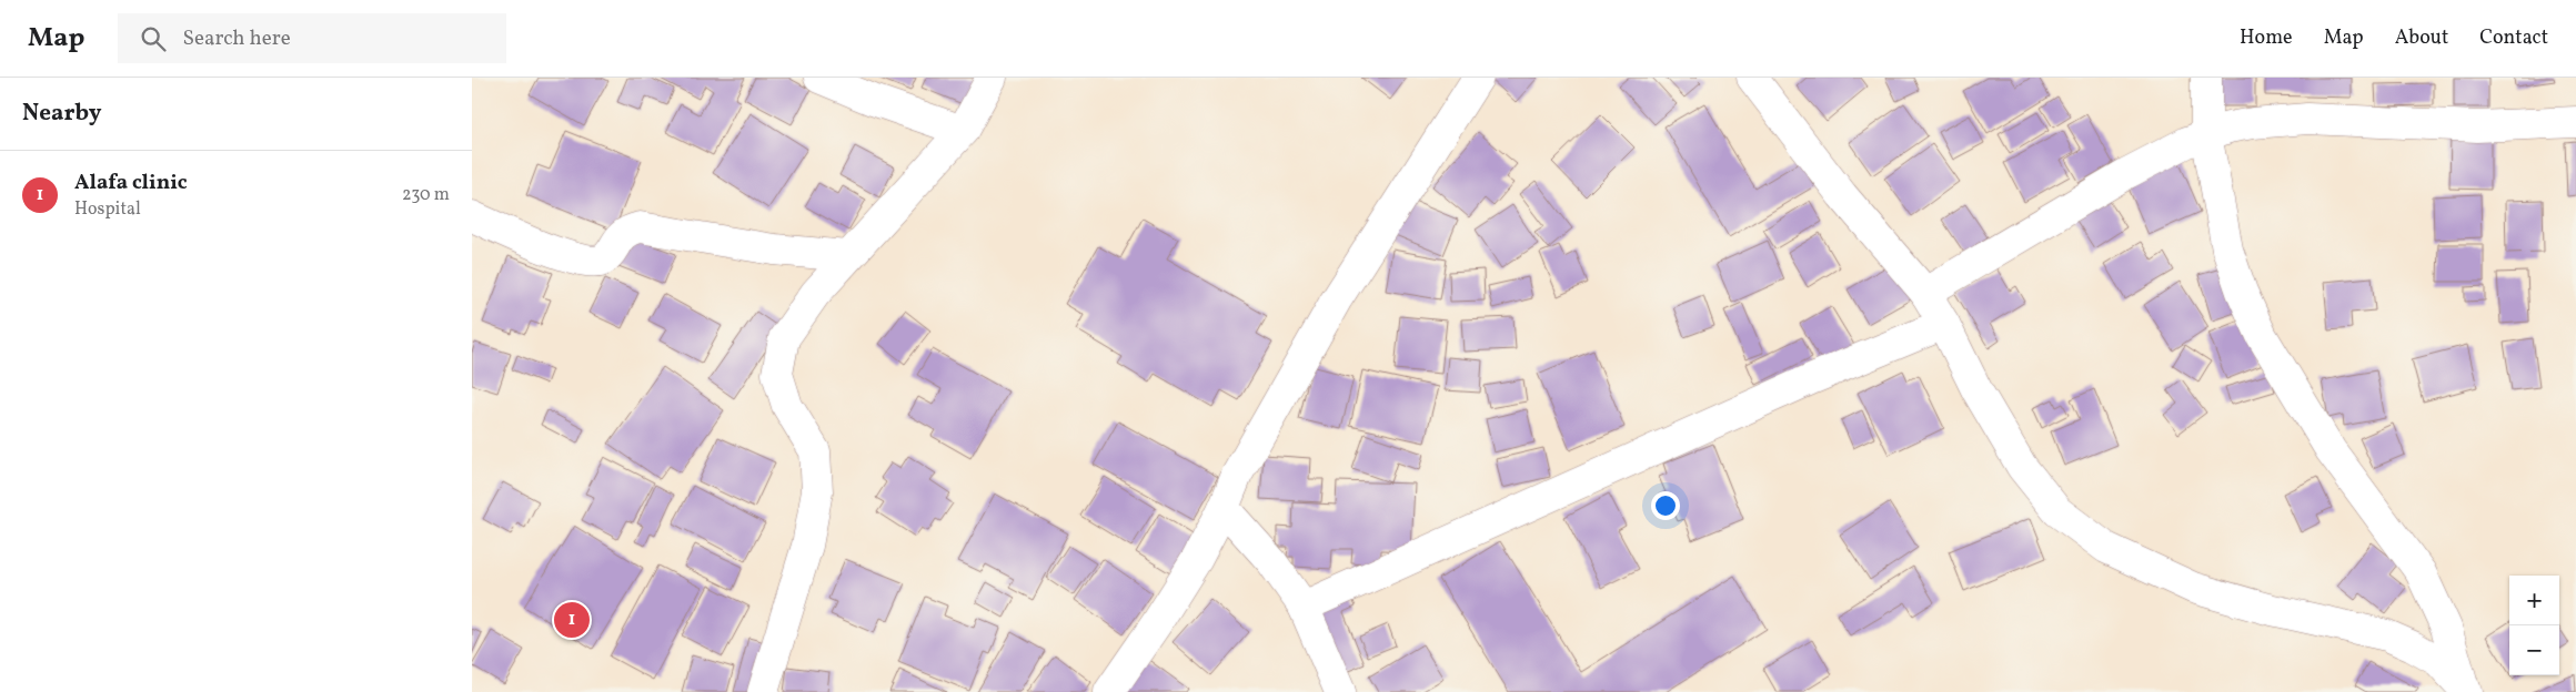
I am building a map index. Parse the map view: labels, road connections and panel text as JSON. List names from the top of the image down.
{
  "page": {
    "header": "Map",
    "search": "Search here",
    "nav": [
      "Home",
      "Map",
      "About",
      "Contact"
    ],
    "heading": "Nearby",
    "list": [
      {
        "mark": "1",
        "name": "Alafa clinic",
        "note": "Hospital",
        "value": "230 m"
      }
    ],
    "map_buttons": ["+", "−"],
    "pins": "1"
  }
}
